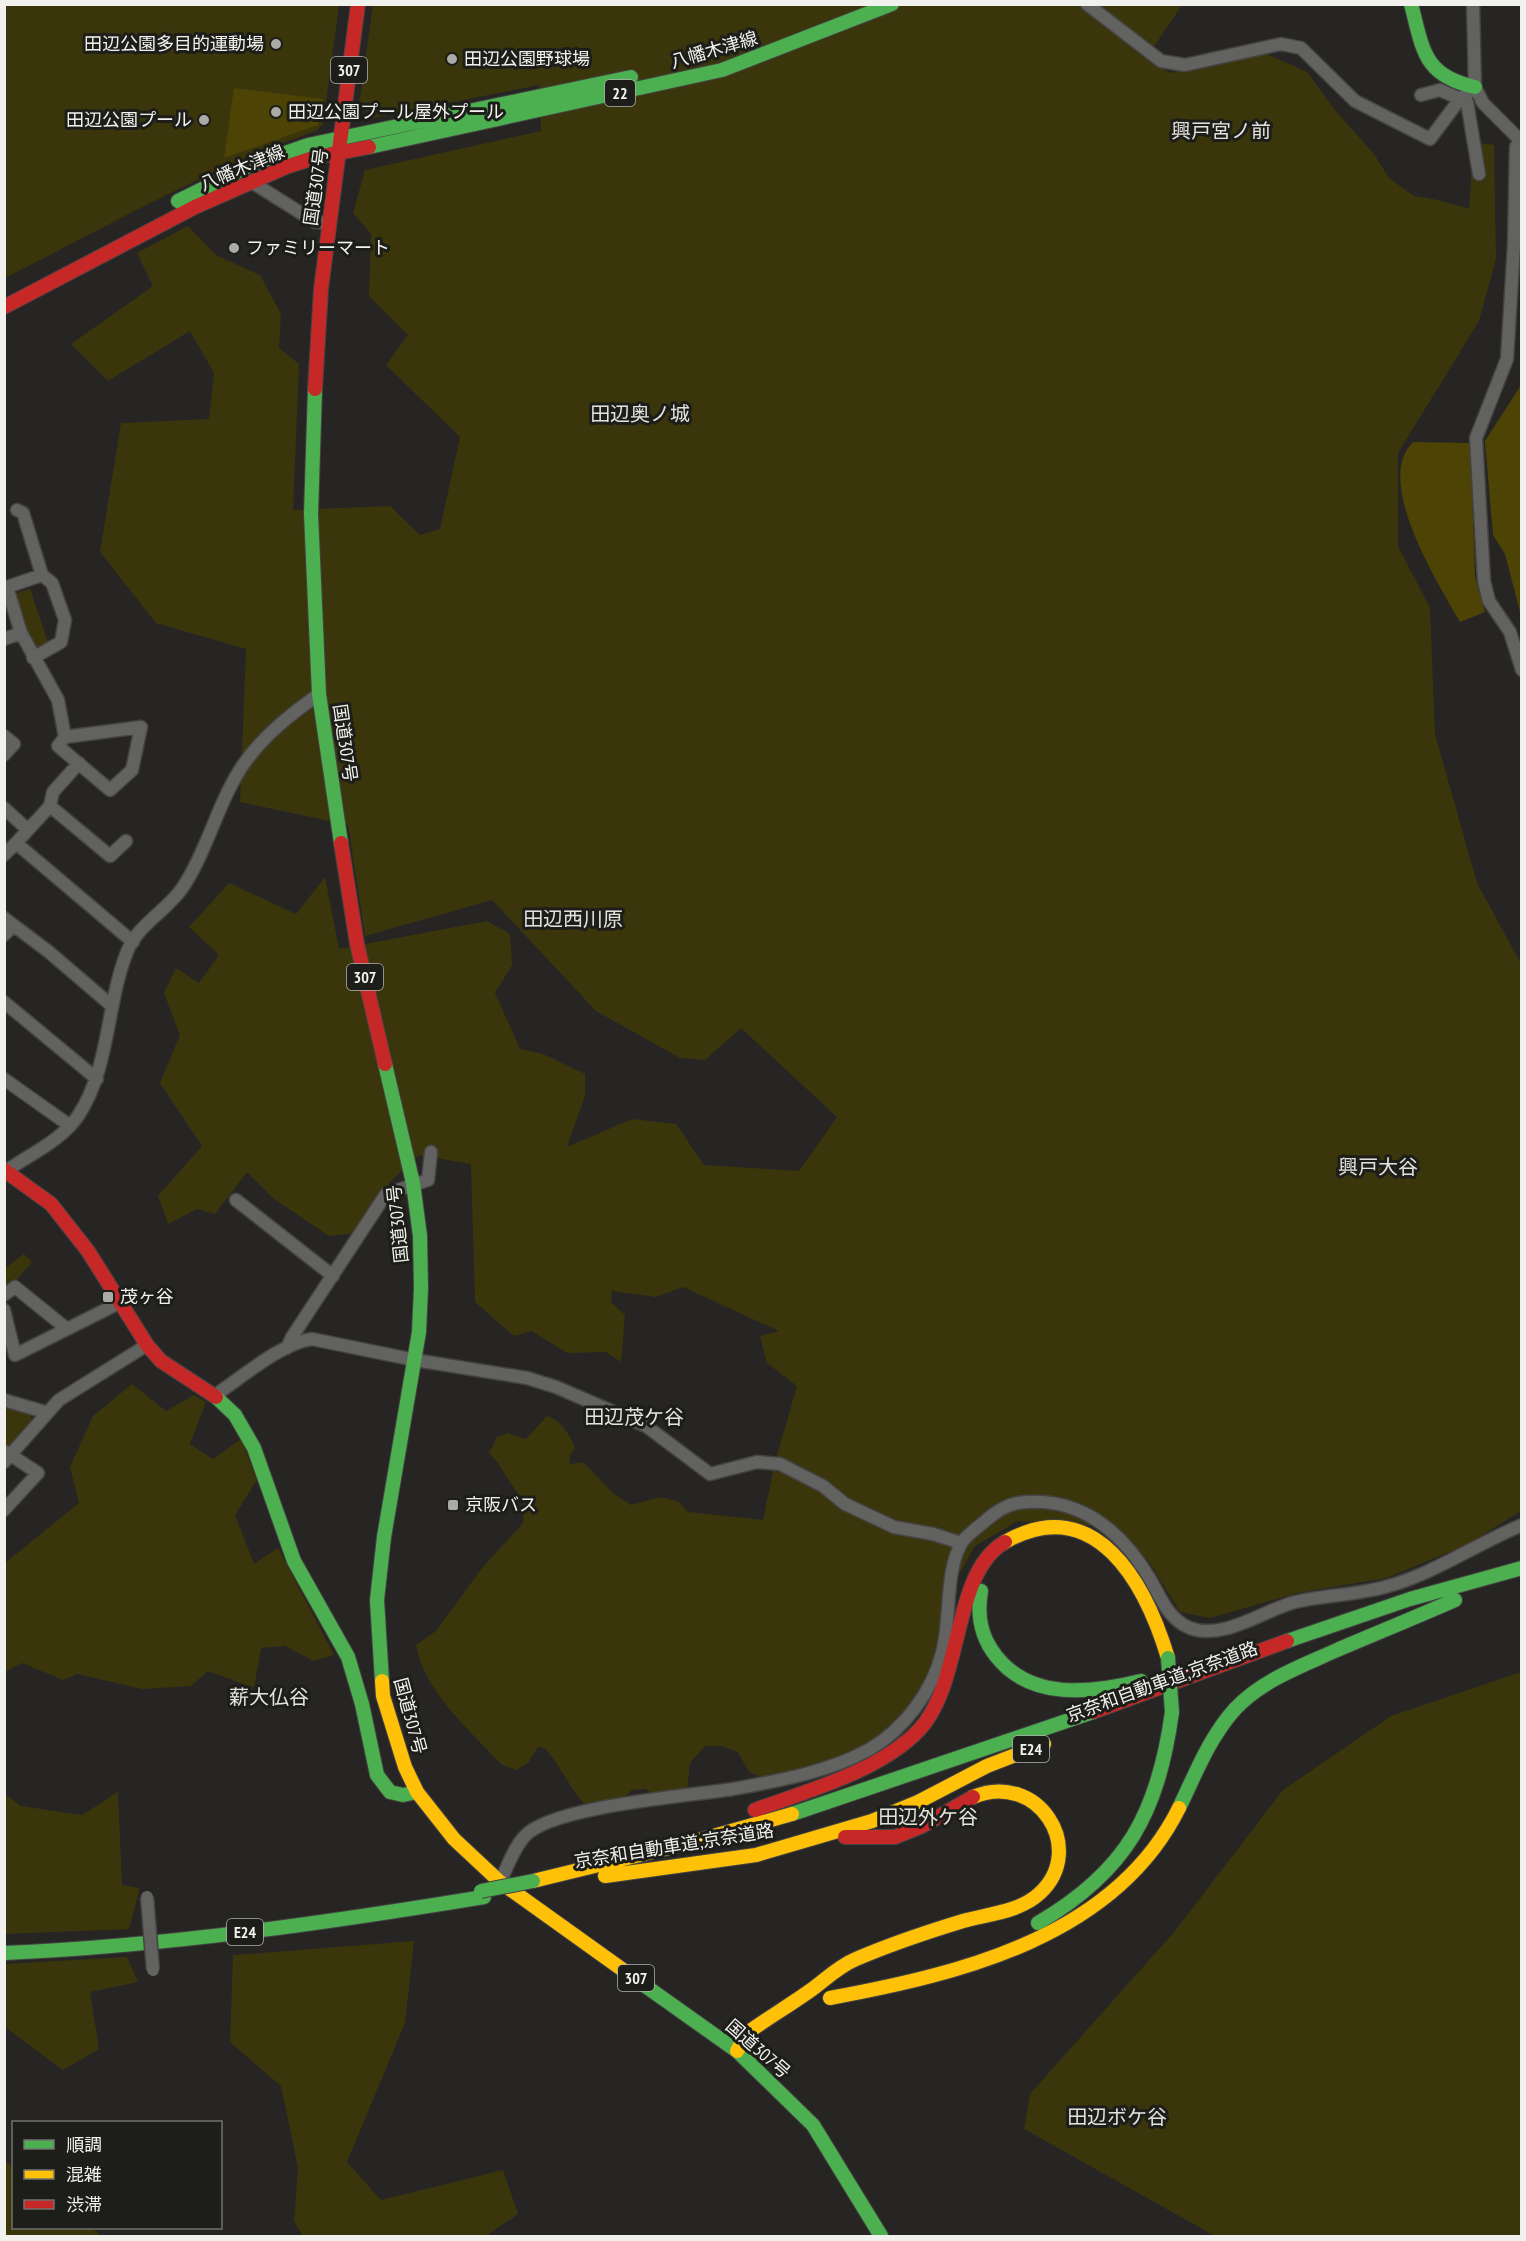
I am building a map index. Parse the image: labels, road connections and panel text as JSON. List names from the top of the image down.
{
  "streets": {
    "main road": [
      "八幡木津線",
      "307",
      "22",
      "国道307号",
      "京奈和自動車道;京奈道路",
      "E24"
    ]
  },
  "crossings": [
    ["八幡木津線", "国道307号"]
  ],
  "districts": [
    "興戸宮ノ前",
    "田辺奥ノ城",
    "田辺西川原",
    "興戸大谷",
    "田辺茂ケ谷",
    "薪大仏谷",
    "田辺外ケ谷",
    "田辺ボケ谷"
  ],
  "places": {
    "other": [
      "田辺公園多目的運動場",
      "田辺公園野球場",
      "田辺公園プール屋外プール",
      "田辺公園プール",
      "ファミリーマート"
    ],
    "transit": ["茂ヶ谷", "京阪バス"]
  },
  "legend": ["順調", "混雑", "渋滞"]
}
